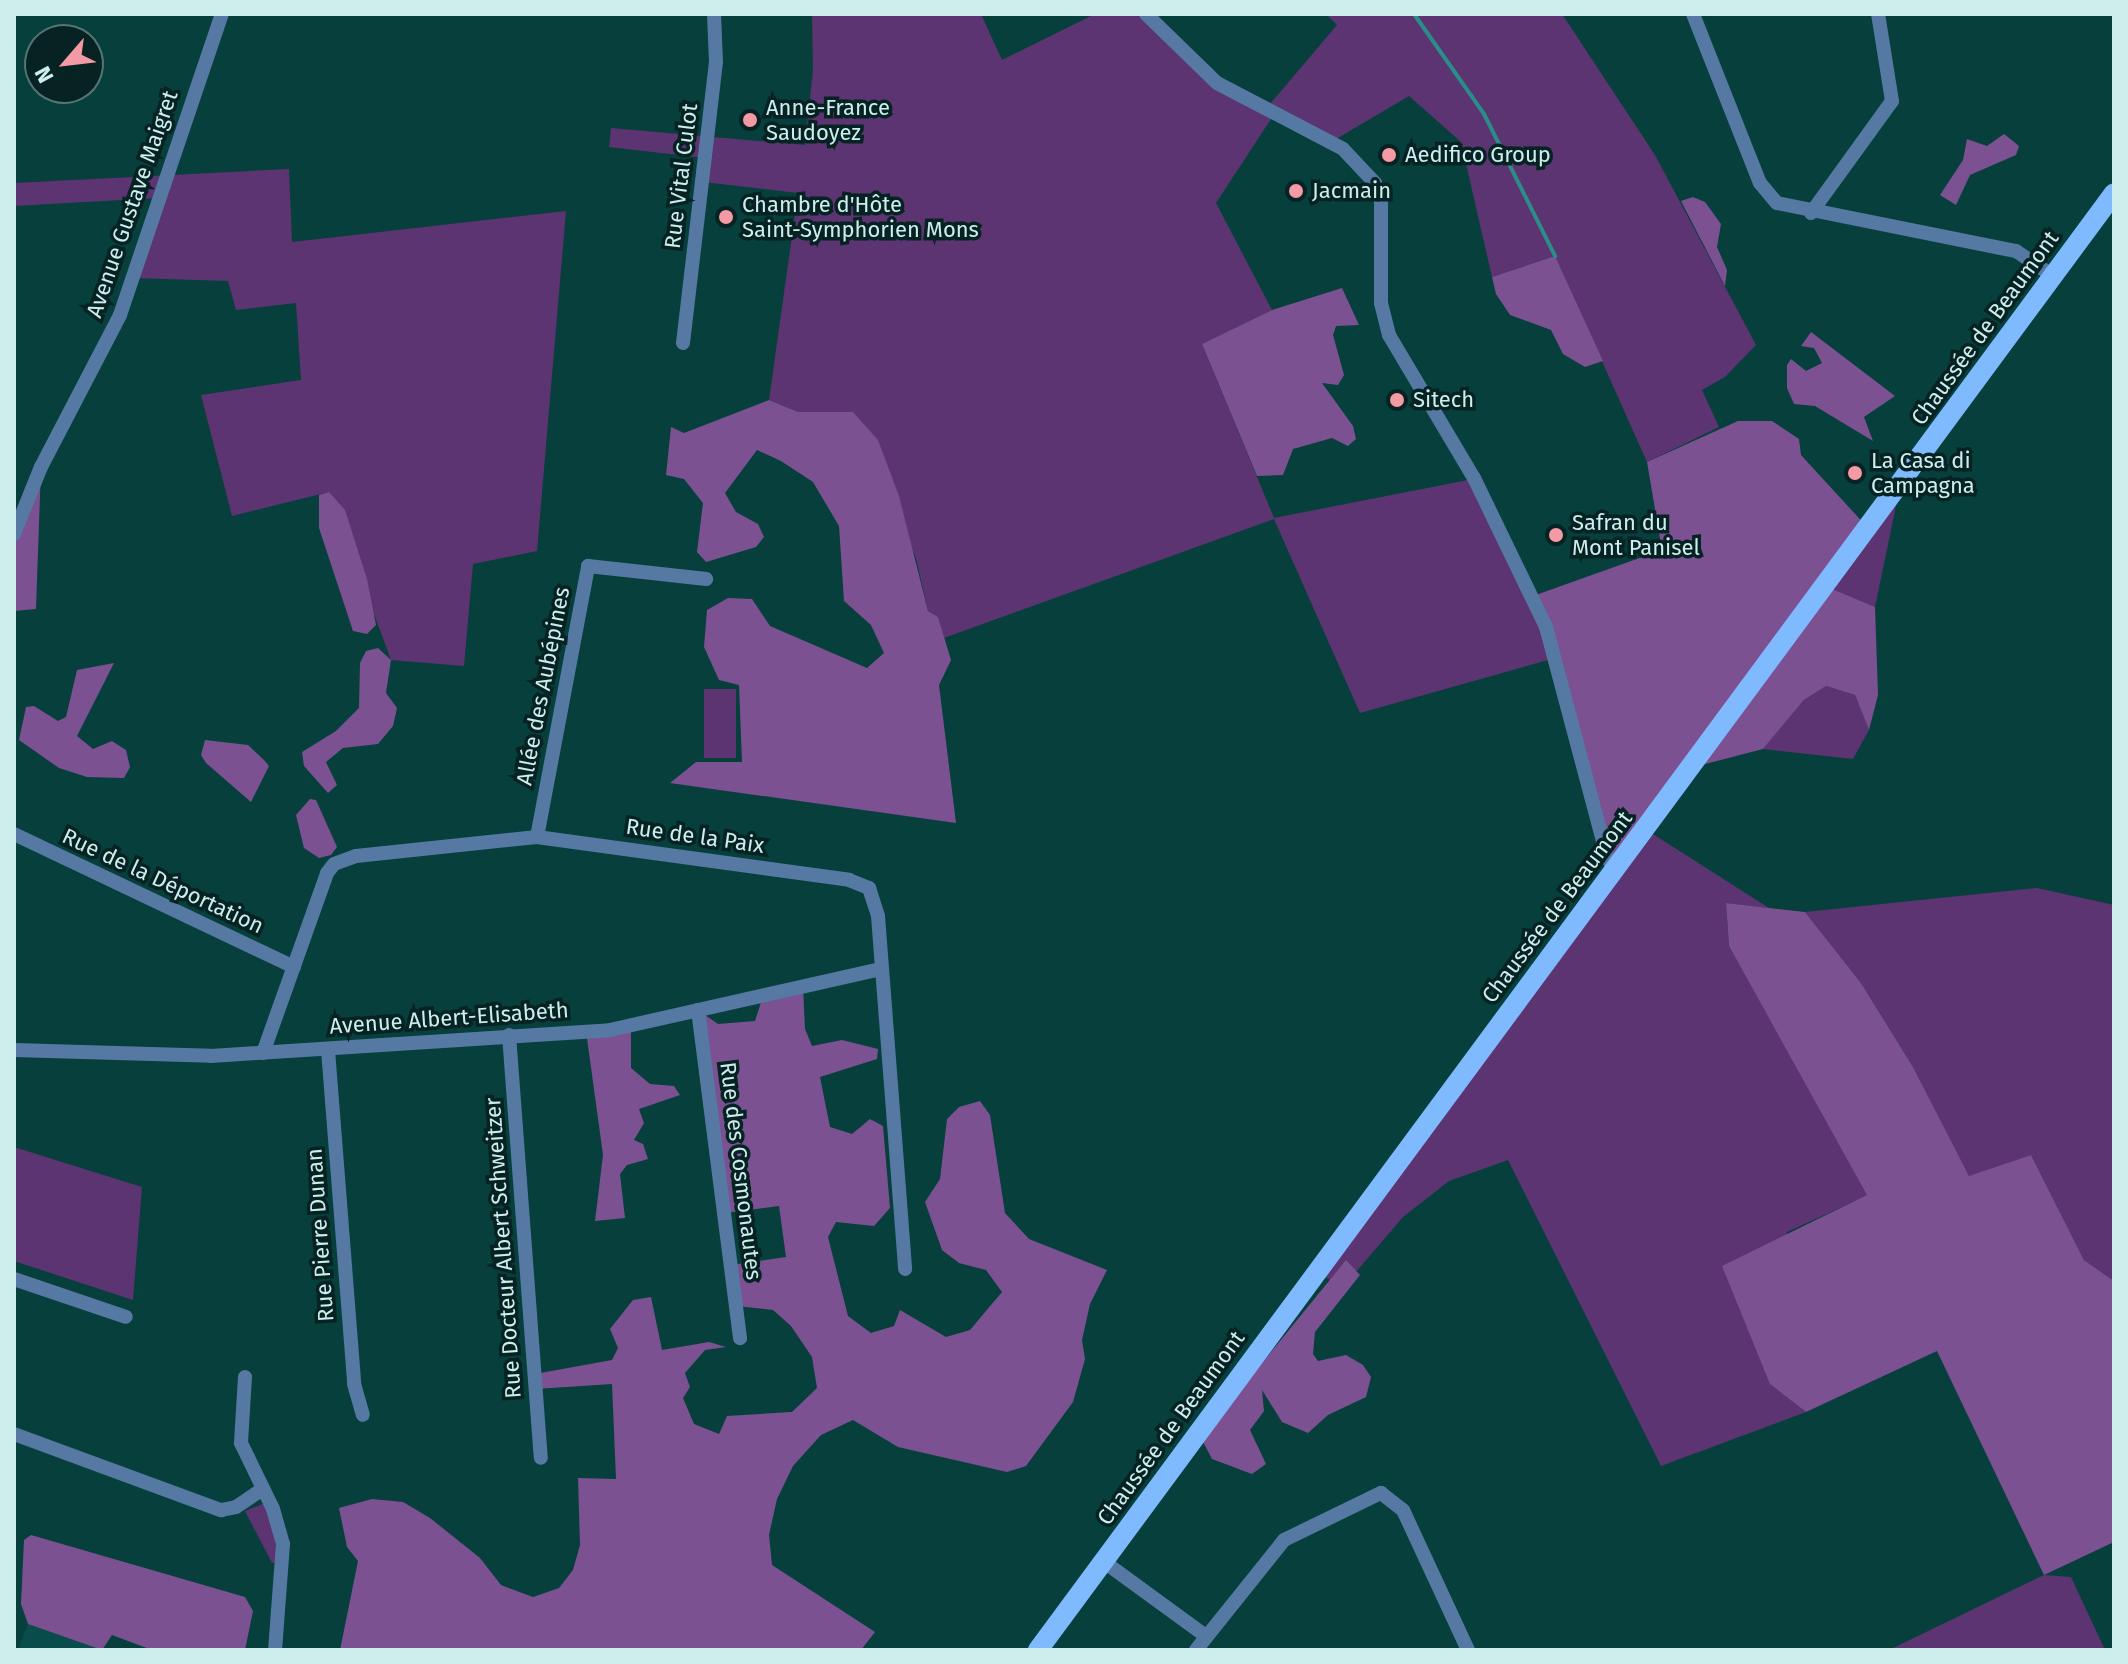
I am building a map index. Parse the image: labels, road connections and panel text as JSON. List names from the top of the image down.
{
  "streets": {
    "main road": ["Chaussée de Beaumont"],
    "street": [
      "Rue Vital Culot",
      "Avenue Gustave Maigret",
      "Allée des Aubépines",
      "Rue de la Paix",
      "Rue de la Déportation",
      "Avenue Albert-Elisabeth",
      "Rue des Cosmonautes",
      "Rue Pierre Dunan",
      "Rue Docteur Albert Schweitzer"
    ]
  },
  "crossings": [
    ["Allée des Aubépines", "Rue de la Paix"],
    ["Rue de la Paix", "Rue de la Déportation"],
    ["Rue de la Paix", "Avenue Albert-Elisabeth"],
    ["Avenue Albert-Elisabeth", "Rue des Cosmonautes"],
    ["Avenue Albert-Elisabeth", "Rue Pierre Dunan"],
    ["Avenue Albert-Elisabeth", "Rue Docteur Albert Schweitzer"]
  ],
  "places": [
    "Anne-France Saudoyez",
    "Aedifico Group",
    "Jacmain",
    "Chambre d'Hôte Saint-Symphorien Mons",
    "Sitech",
    "La Casa di Campagna",
    "Safran du Mont Panisel"
  ],
  "north": "bottom left"
}
